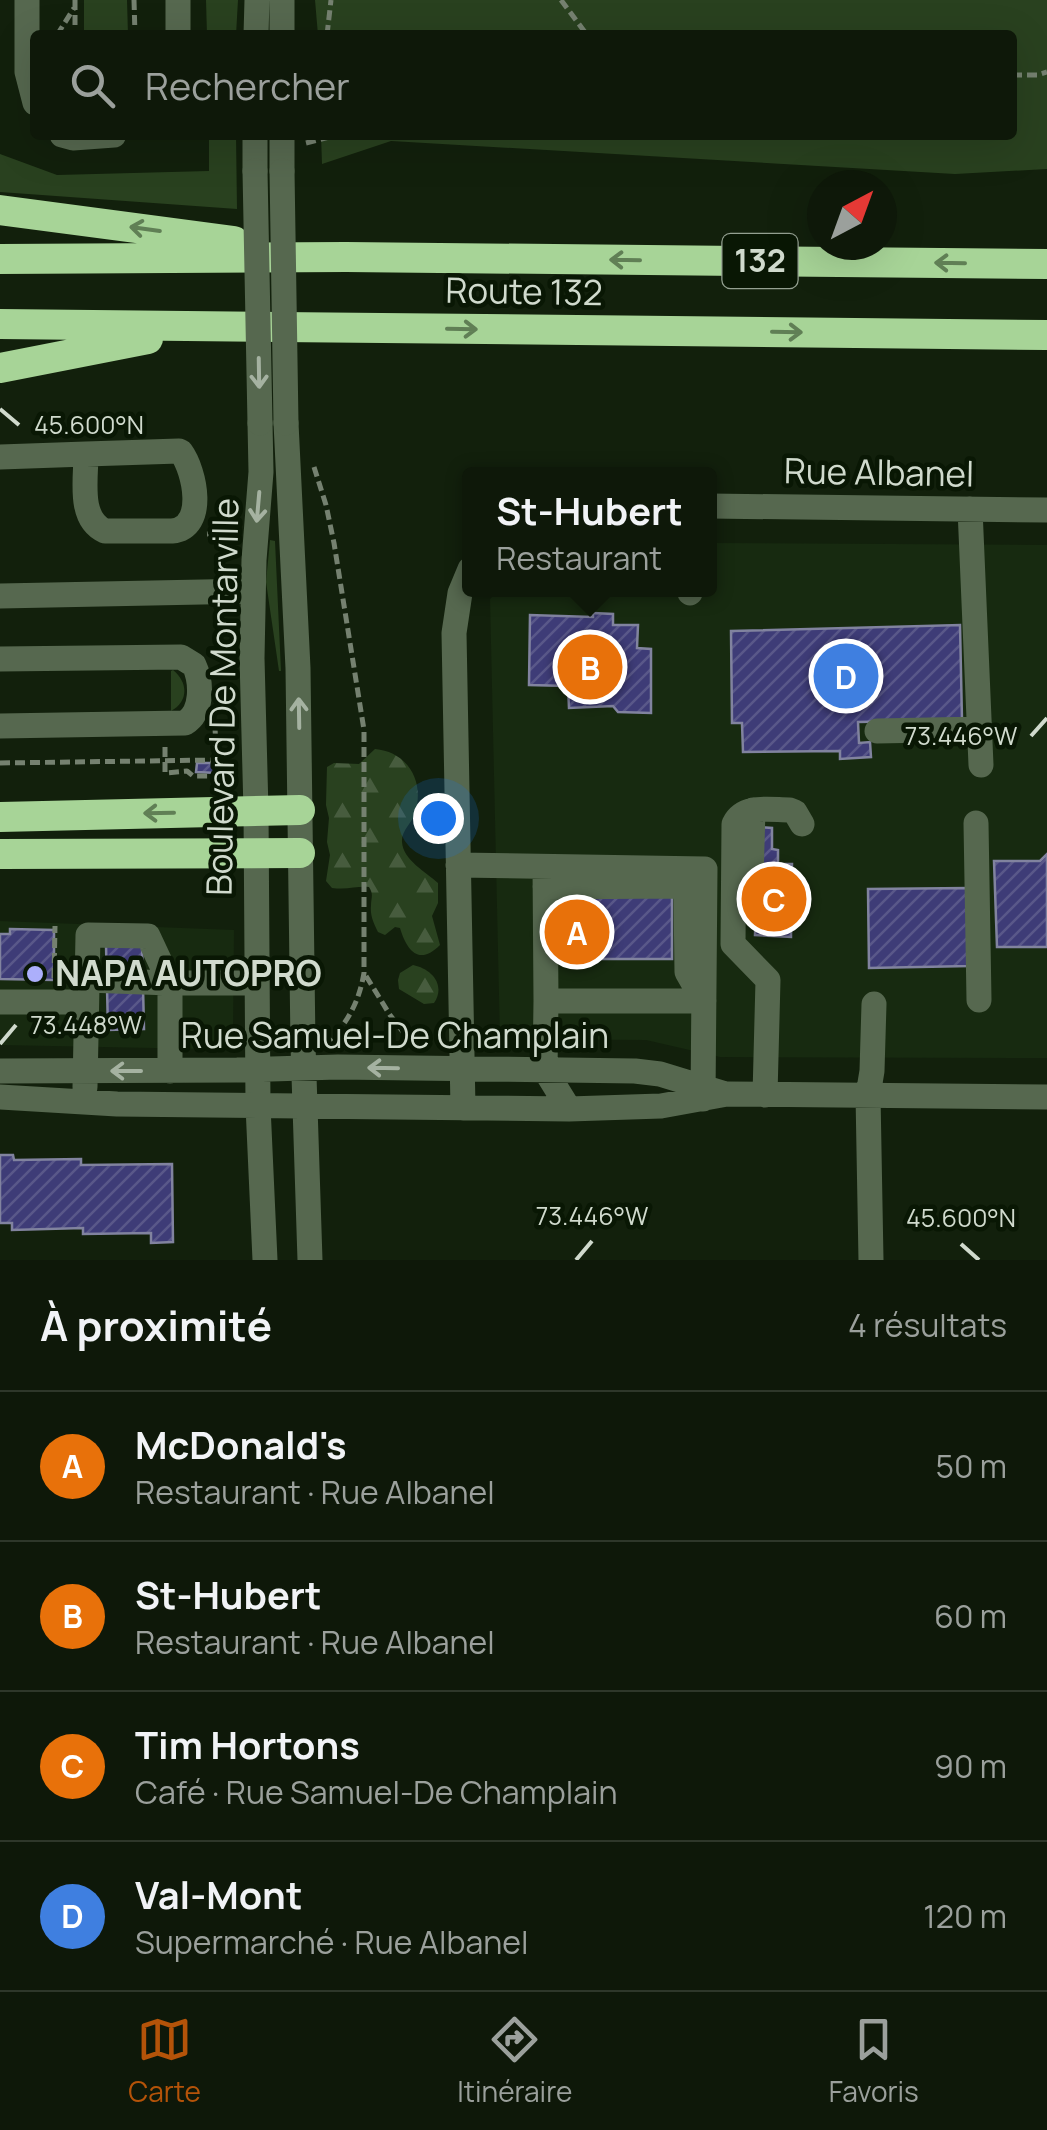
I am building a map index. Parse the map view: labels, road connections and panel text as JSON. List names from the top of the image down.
{
  "streets": {
    "highway": ["132", "Route 132"],
    "street": ["Rue Albanel", "Boulevard De Montarville", "Rue Samuel-De Champlain"]
  },
  "crossings": [
    ["Boulevard De Montarville", "Rue Samuel-De Champlain"]
  ],
  "places": ["NAPA AUTOPRO"],
  "north": "top right",
  "page": {
    "search": "Rechercher",
    "popup": ["St-Hubert", "Restaurant"],
    "pins": [
      "B",
      "D",
      "C",
      "A"
    ],
    "heading": ["À proximité", "4 résultats"],
    "list": [
      {
        "mark": "A",
        "name": "McDonald's",
        "note": "Restaurant · Rue Albanel",
        "value": "50 m"
      },
      {
        "mark": "B",
        "name": "St-Hubert",
        "note": "Restaurant · Rue Albanel",
        "value": "60 m"
      },
      {
        "mark": "C",
        "name": "Tim Hortons",
        "note": "Café · Rue Samuel-De Champlain",
        "value": "90 m"
      },
      {
        "mark": "D",
        "name": "Val-Mont",
        "note": "Supermarché · Rue Albanel",
        "value": "120 m"
      }
    ],
    "nav": ["Carte", "Itinéraire", "Favoris"]
  },
  "coordinates": ["45.600°N", "73.446°W", "73.448°W"]
}
